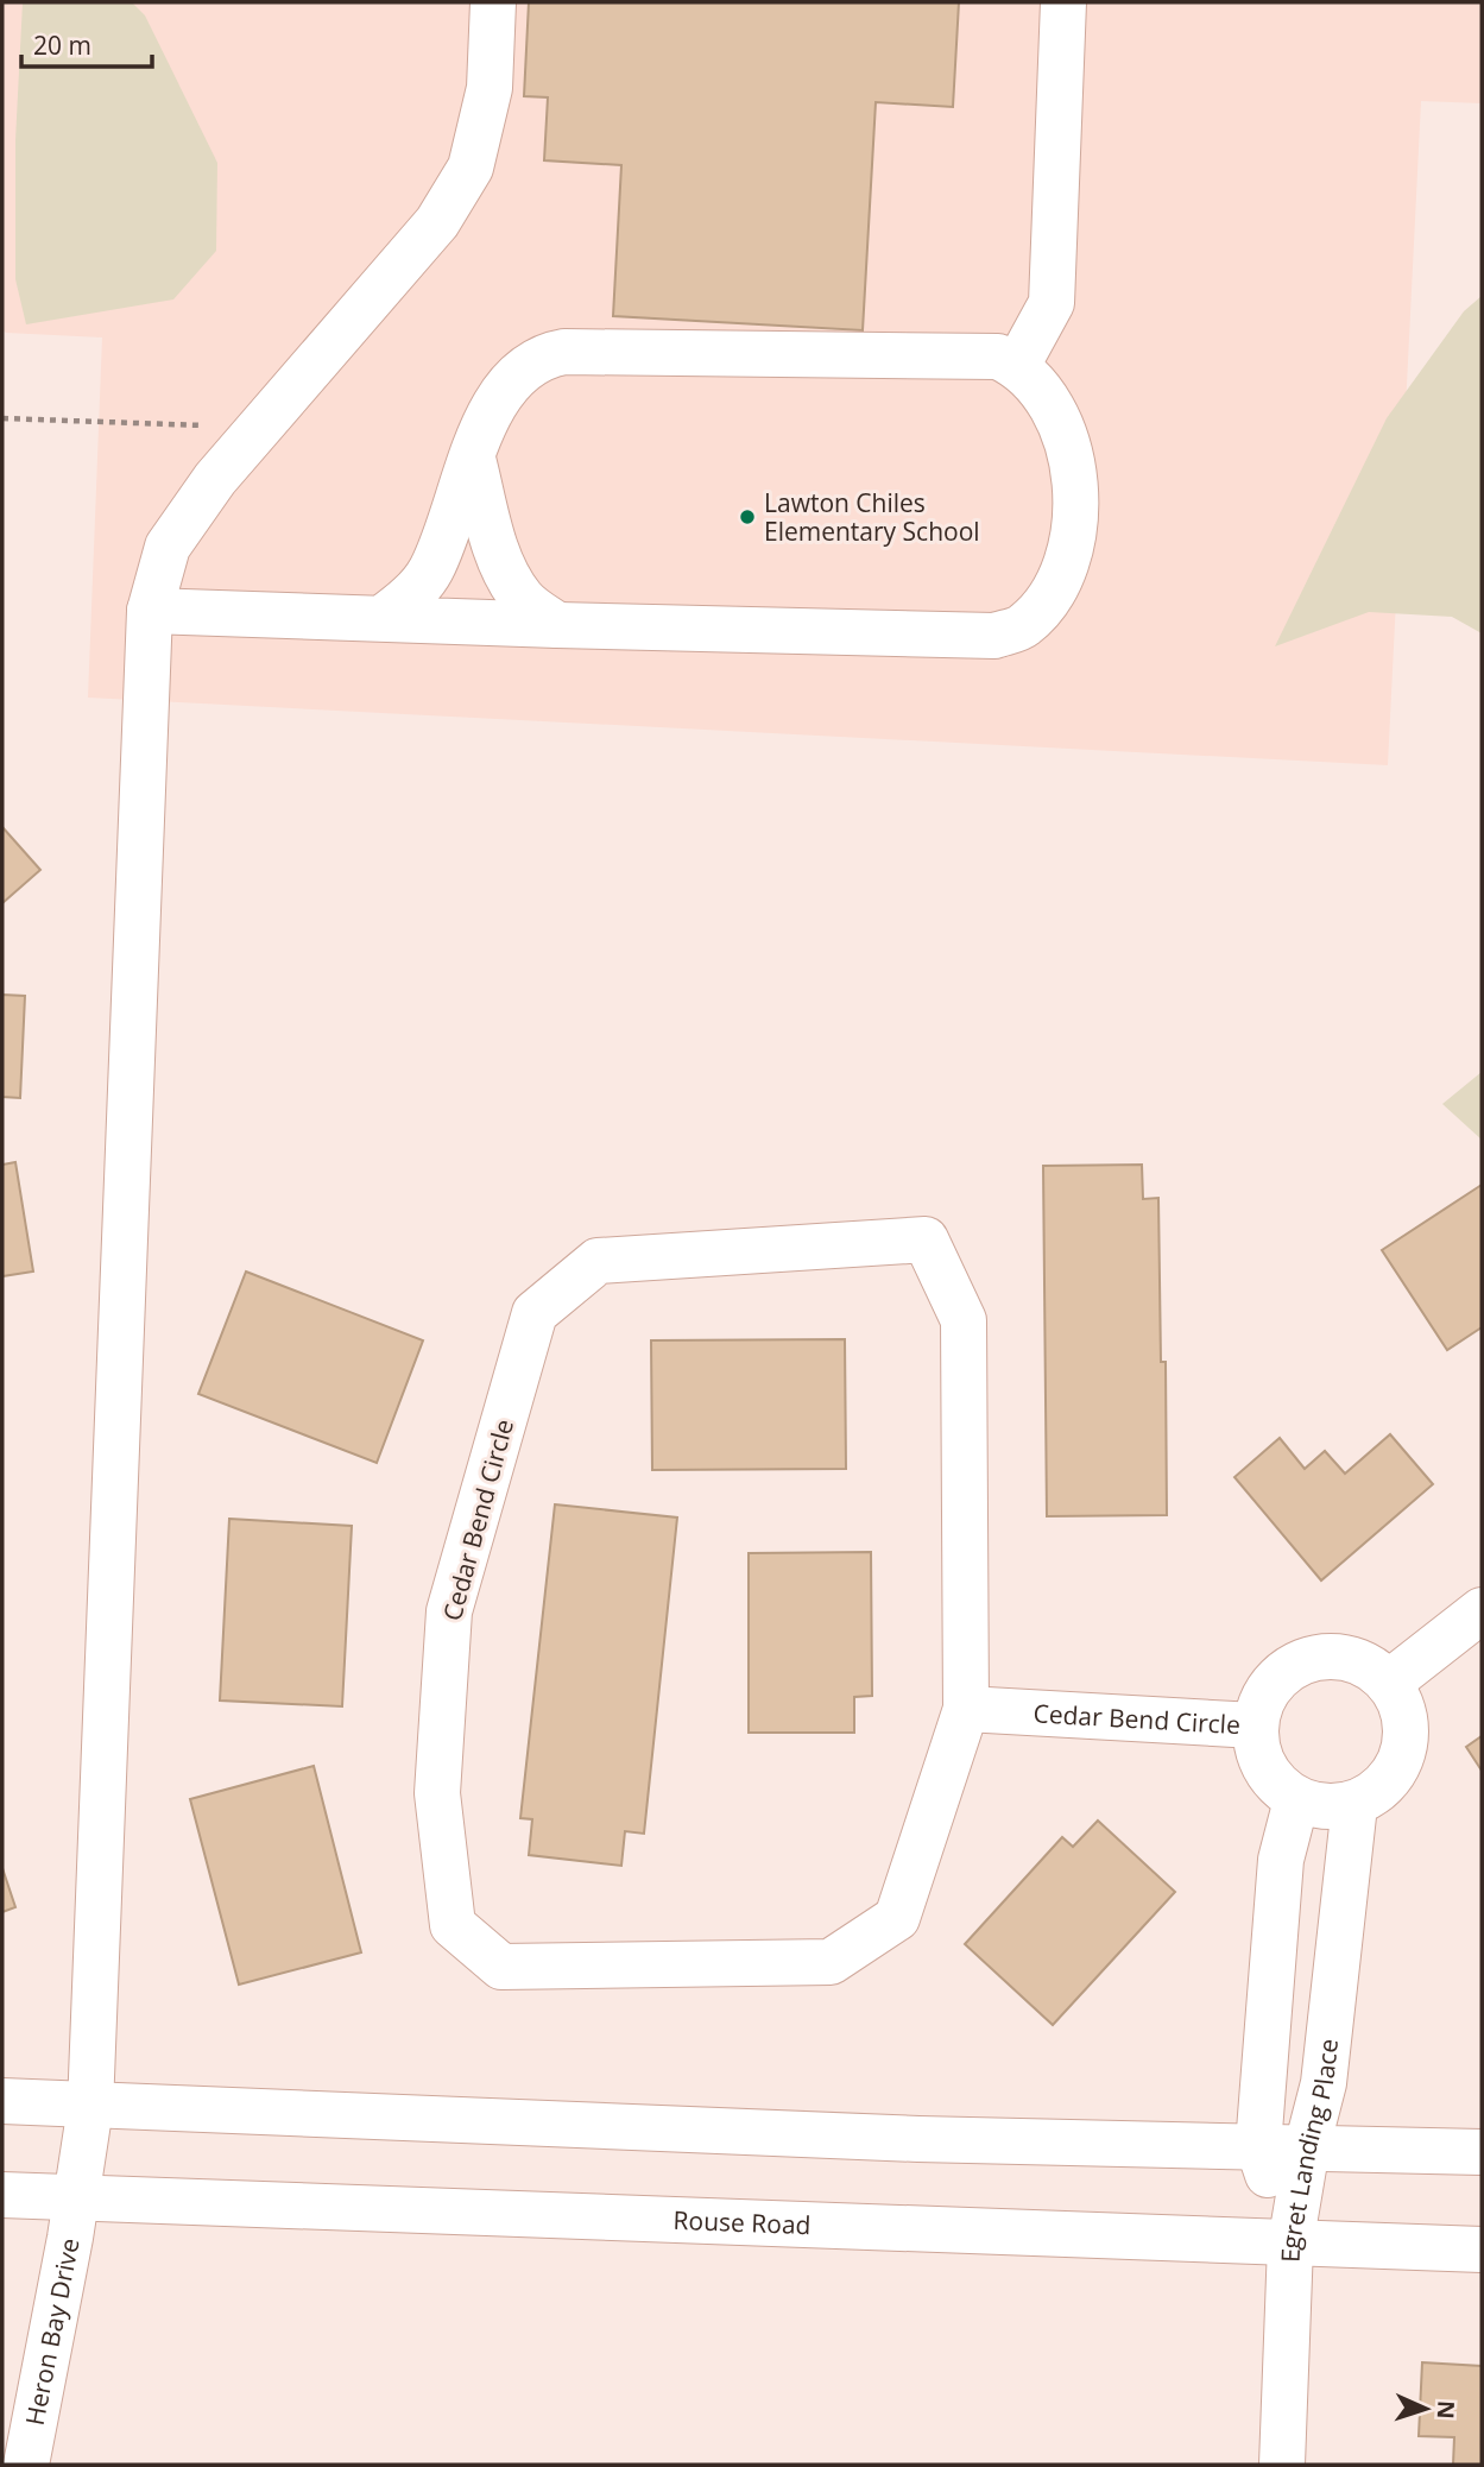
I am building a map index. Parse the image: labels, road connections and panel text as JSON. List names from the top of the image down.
{
  "streets": {
    "street": [
      "Cedar Bend Circle",
      "Egret Landing Place",
      "Rouse Road",
      "Heron Bay Drive"
    ]
  },
  "crossings": [
    ["Cedar Bend Circle", "Egret Landing Place"],
    ["Egret Landing Place", "Rouse Road"],
    ["Rouse Road", "Heron Bay Drive"]
  ],
  "places": ["Lawton Chiles Elementary School"],
  "scale_bar": "20 m",
  "north": "right"
}
